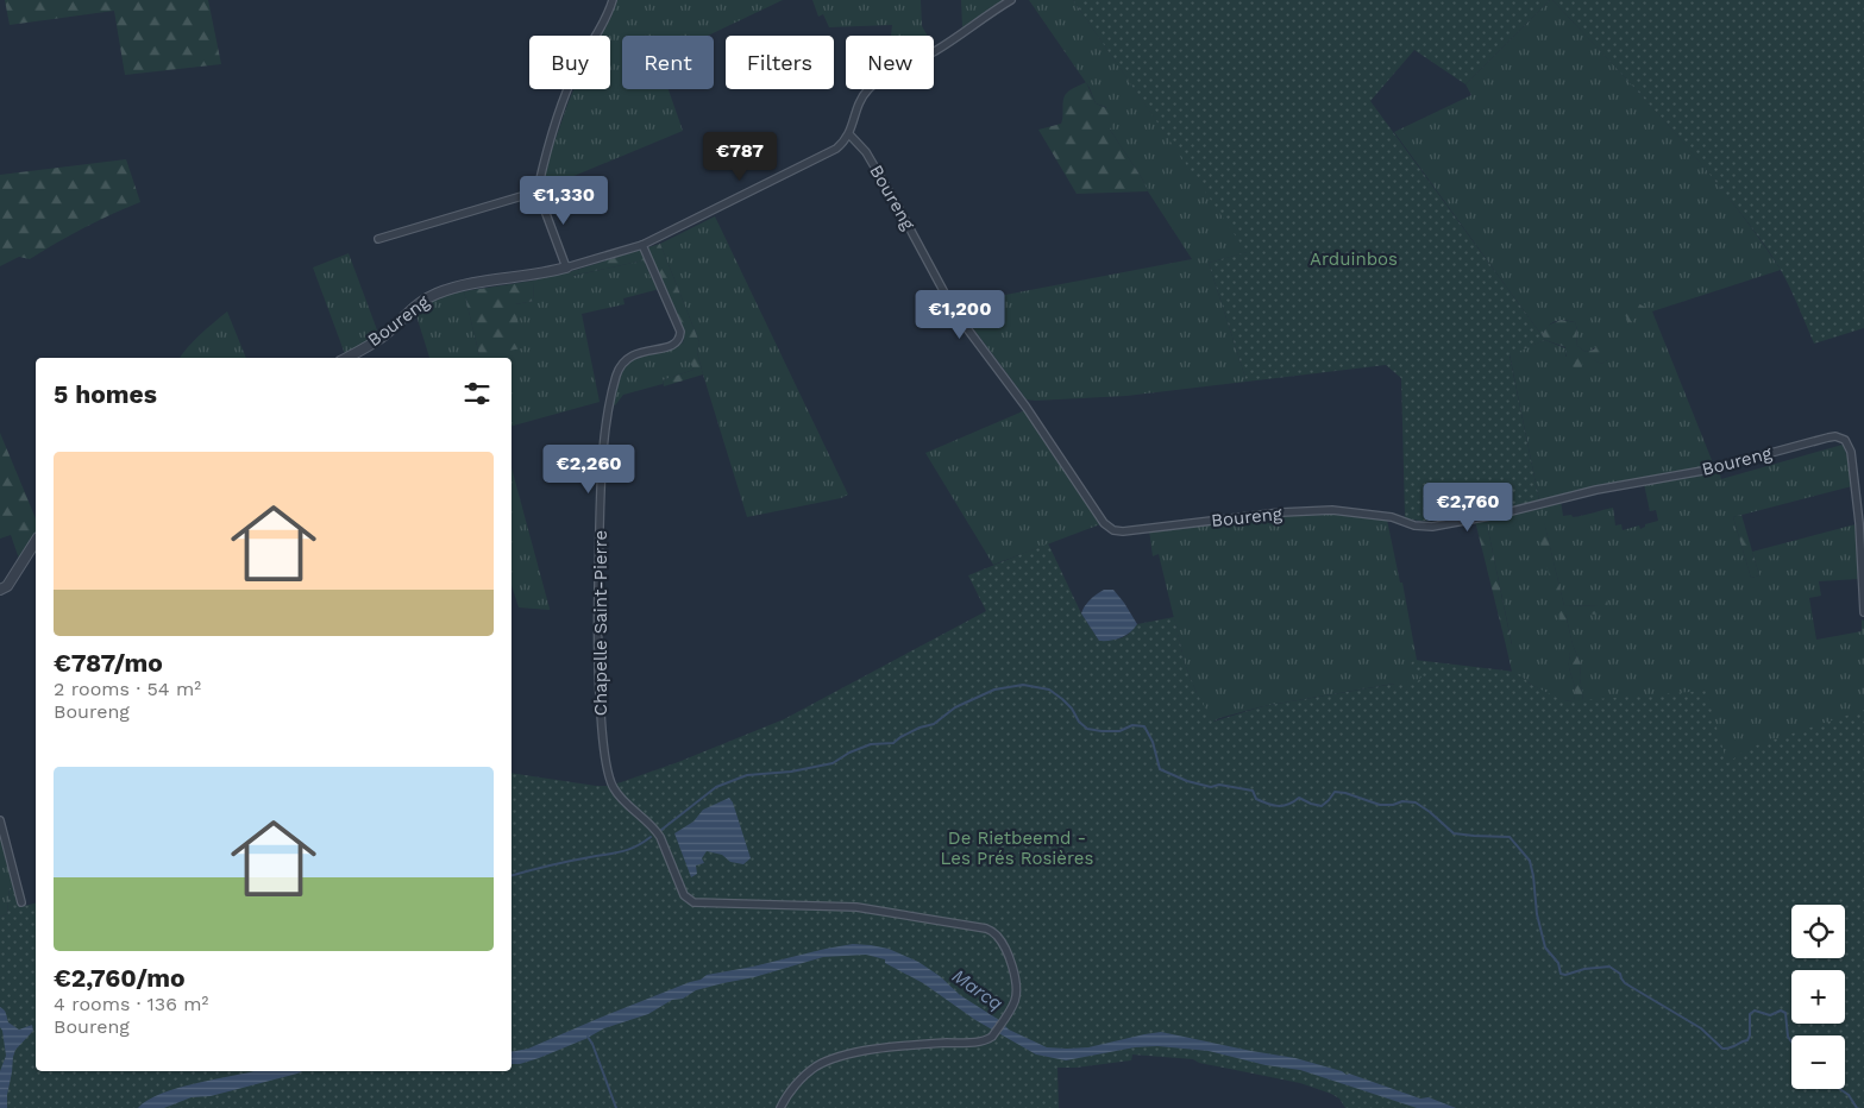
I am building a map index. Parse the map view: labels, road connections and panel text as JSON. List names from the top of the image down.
{
  "streets": {
    "street": ["Boureng", "Chapelle Saint-Pierre"]
  },
  "crossings": [
    ["Boureng", "Chapelle Saint-Pierre"]
  ],
  "water": ["Marcq"],
  "parks": ["Arduinbos", "De Rietbeemd - Les Prés Rosières"],
  "page": {
    "chip": [
      "Buy",
      "Rent",
      "Filters",
      "New"
    ],
    "price": [
      "€787",
      "€1,330",
      "€1,200",
      "€2,260",
      "€2,760"
    ],
    "heading": "5 homes",
    "list": [
      {
        "name": "€787/mo",
        "note": "2 rooms · 54 m² · Boureng"
      },
      {
        "name": "€2,760/mo",
        "note": "4 rooms · 136 m² · Boureng"
      }
    ],
    "map_buttons": ["+", "−"]
  }
}
